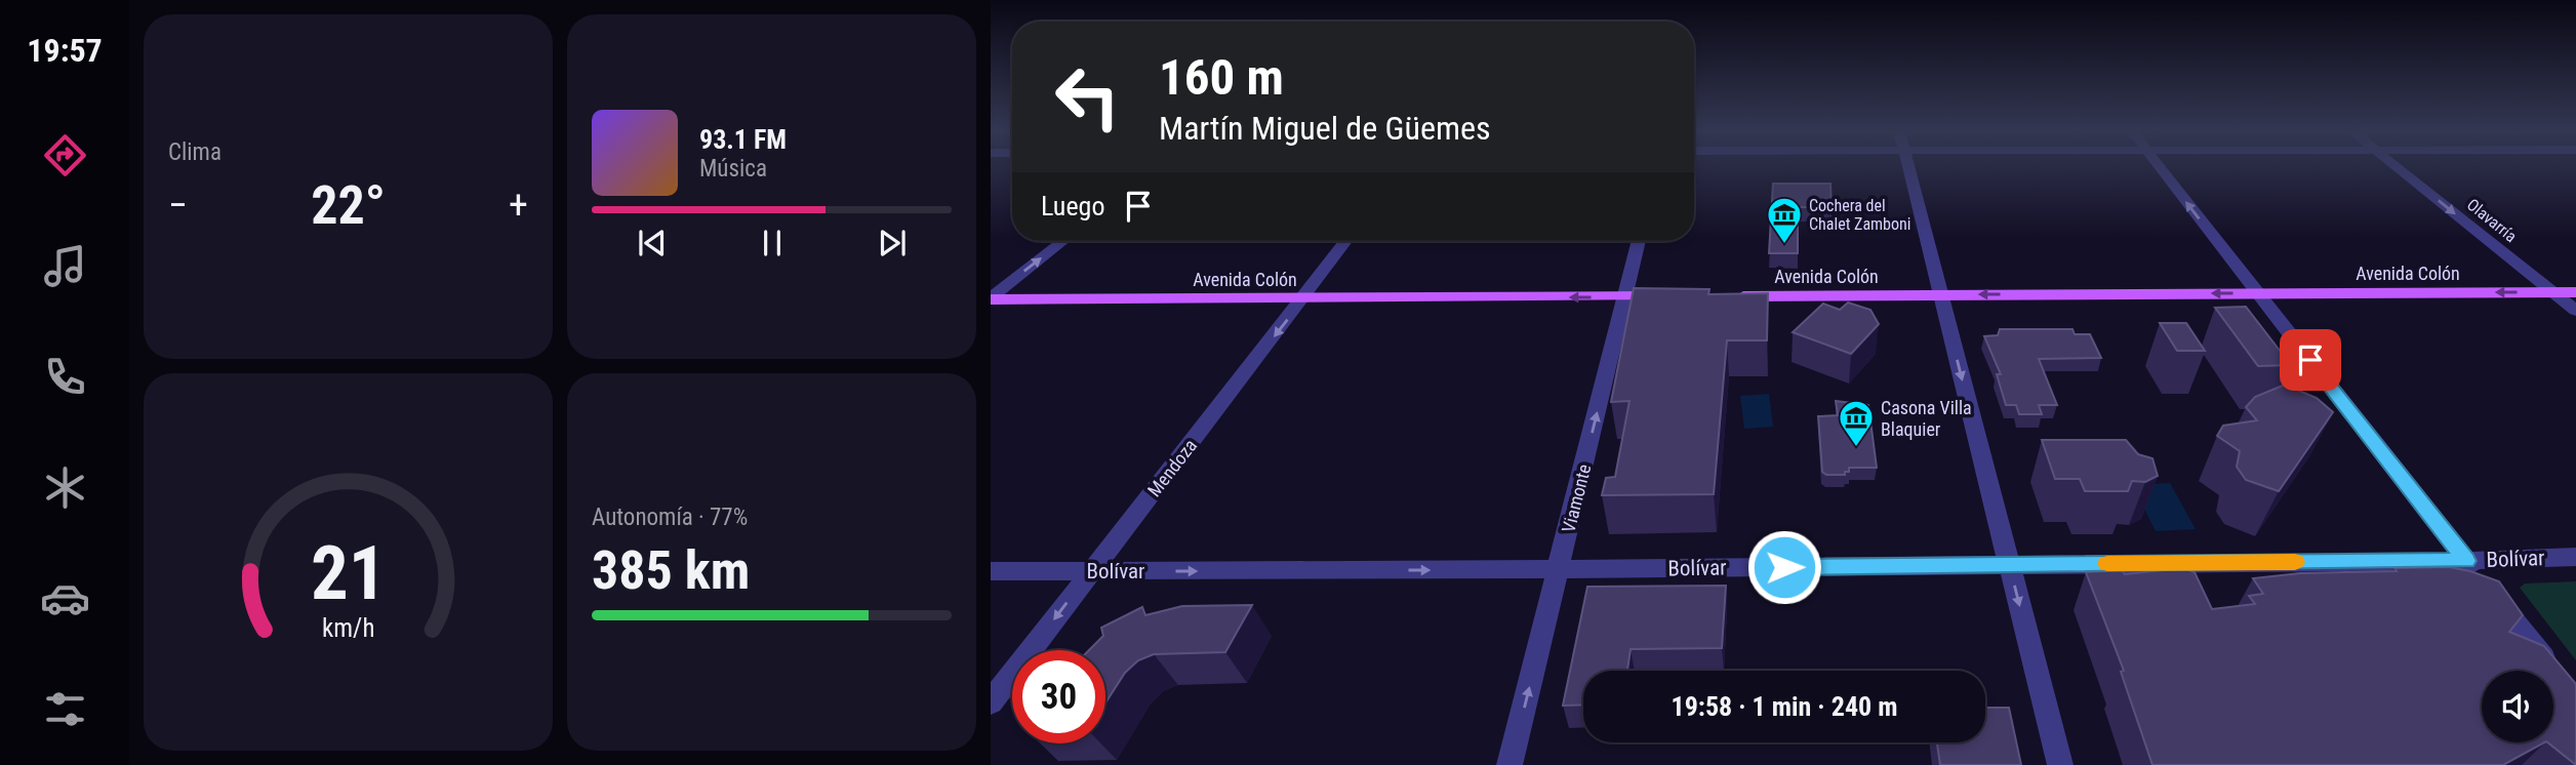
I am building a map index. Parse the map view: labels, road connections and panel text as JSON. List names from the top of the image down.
{
  "streets": {
    "main road": ["Avenida Colón"],
    "street": [
      "Olavarría",
      "Mendoza",
      "Viamonte",
      "Bolívar"
    ]
  },
  "crossings": [
    ["Olavarría", "Avenida Colón"],
    ["Avenida Colón", "Mendoza"],
    ["Avenida Colón", "Viamonte"],
    ["Mendoza", "Bolívar"],
    ["Viamonte", "Bolívar"]
  ],
  "one_way": [
    "Olavarría",
    "Avenida Colón",
    "Mendoza",
    "Viamonte"
  ],
  "places": {
    "museum": ["Cochera del Chalet Zamboni", "Casona Villa Blaquier"]
  },
  "page": {
    "tabs": "19:57",
    "tile": [
      "Clima",
      ["Autonomía · 77%", "385 km"]
    ],
    "turn": ["160 m", "Martín Miguel de Güemes"],
    "song": ["93.1 FM", "Música"],
    "then": "Luego",
    "heat": ["−", "22°", "+"],
    "limit": "30",
    "trip": "19:58 · 1 min · 240 m",
    "gauge": ["21", "km/h"]
  }
}
